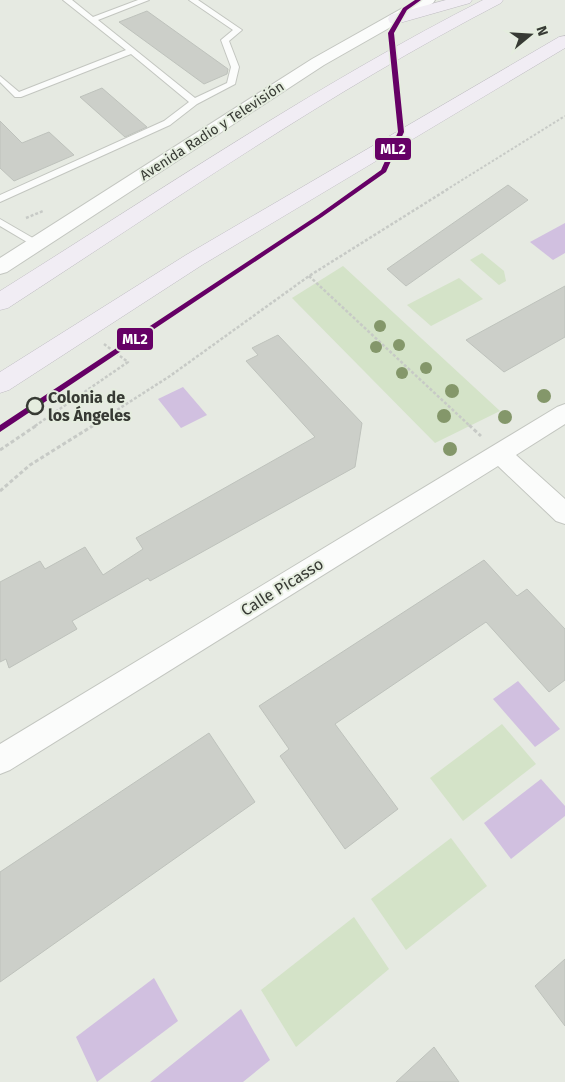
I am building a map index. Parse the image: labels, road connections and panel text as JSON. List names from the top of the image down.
{
  "streets": {
    "street": ["Avenida Radio y Televisión", "Calle Picasso"]
  },
  "places": ["Colonia de los Ángeles"],
  "lines": ["transit line ML2"],
  "north": "right"
}
